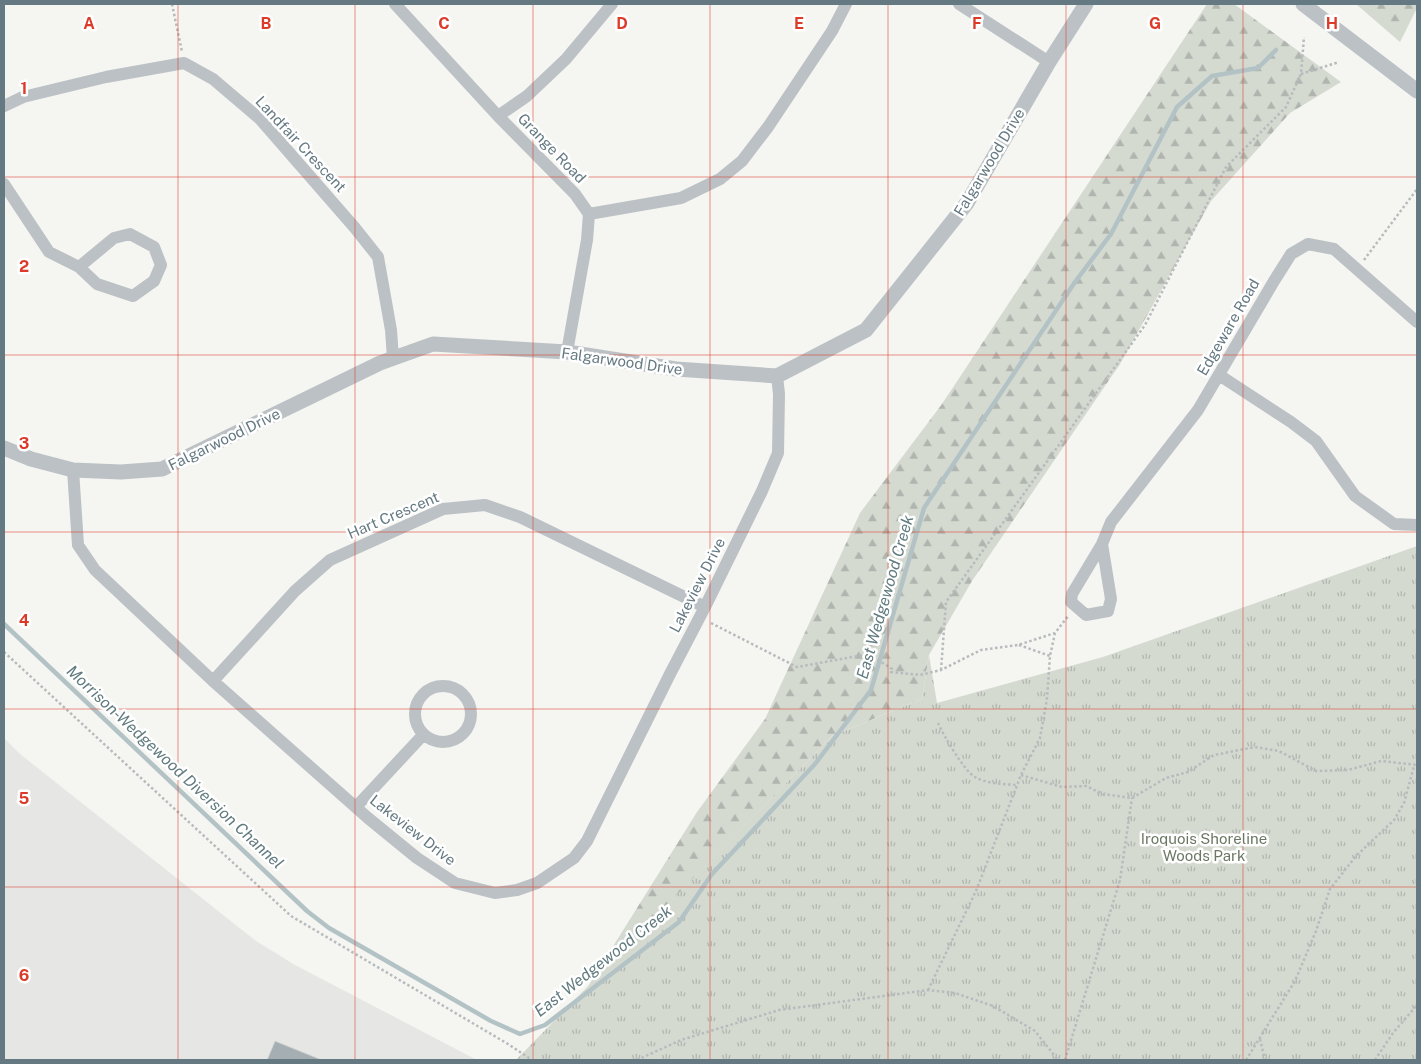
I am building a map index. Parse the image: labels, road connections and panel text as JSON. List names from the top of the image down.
{
  "streets": {
    "street": [
      "Landfair Crescent",
      "Grange Road",
      "Falgarwood Drive",
      "Edgeware Road",
      "Hart Crescent",
      "Lakeview Drive"
    ]
  },
  "crossings": [
    ["Landfair Crescent", "Falgarwood Drive"],
    ["Falgarwood Drive", "Lakeview Drive"],
    ["Hart Crescent", "Lakeview Drive"]
  ],
  "water": ["East Wedgewood Creek", "Morrison-Wedgewood Diversion Channel"],
  "parks": ["Iroquois Shoreline Woods Park"],
  "grid": {
    "columns": [
      "A",
      "B",
      "C",
      "D",
      "E",
      "F",
      "G",
      "H"
    ],
    "rows": [
      "1",
      "2",
      "3",
      "4",
      "5",
      "6"
    ]
  }
}
